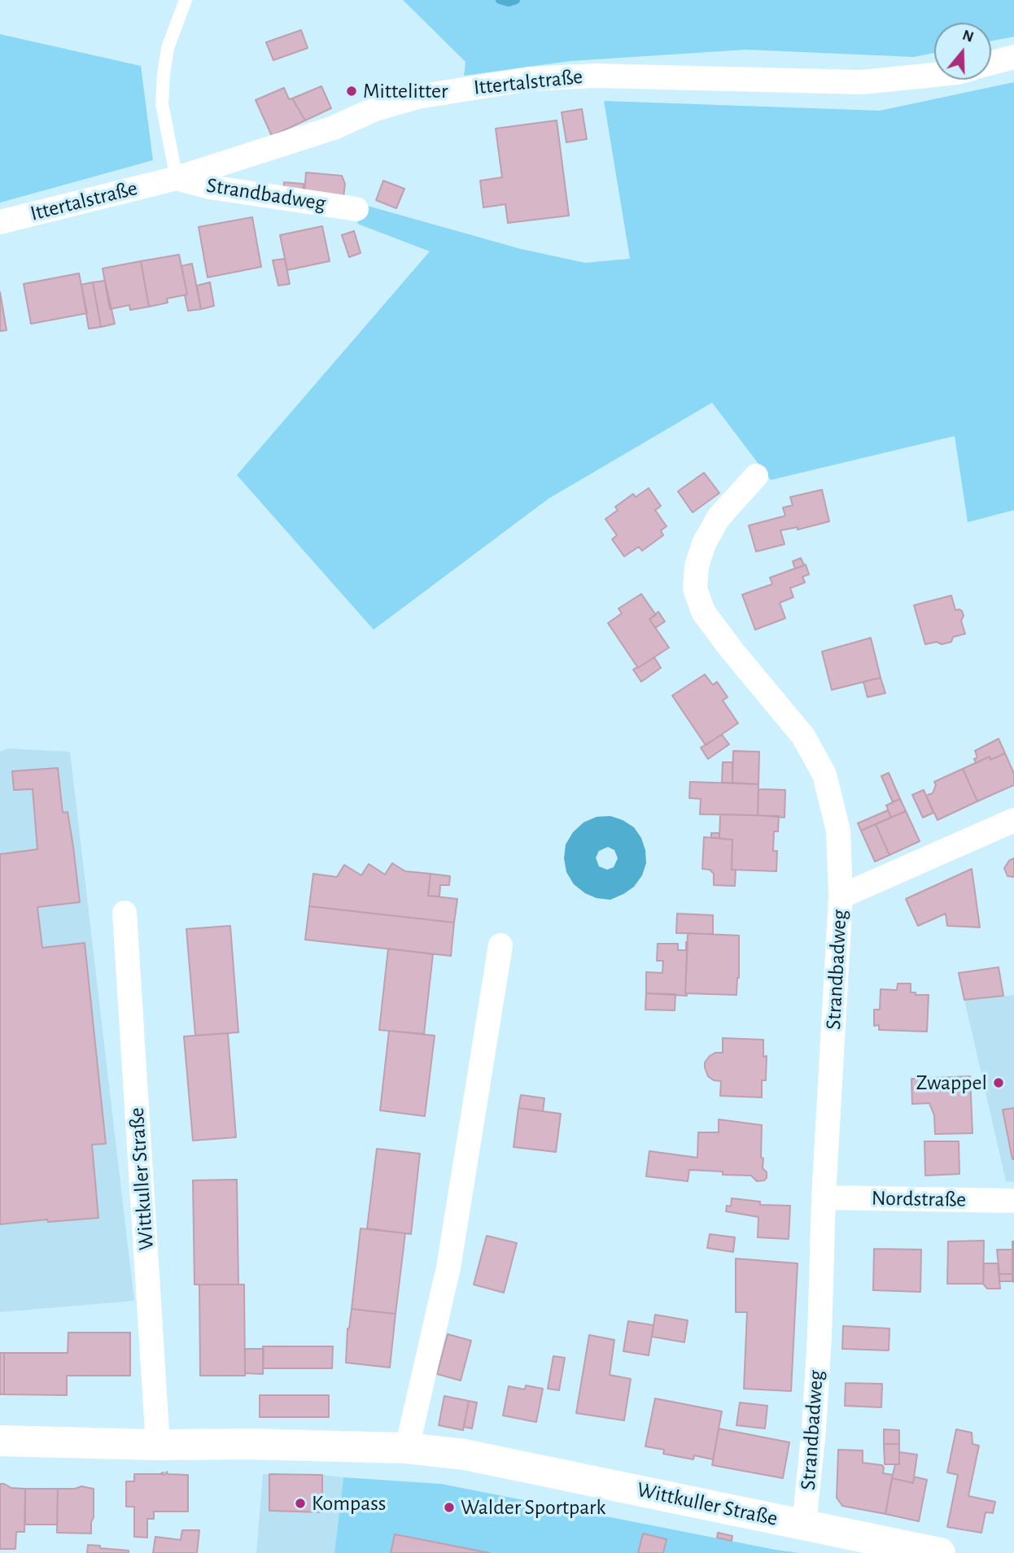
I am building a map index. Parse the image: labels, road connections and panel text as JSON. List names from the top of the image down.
{
  "streets": {
    "main road": ["Wittkuller Straße"],
    "street": ["Ittertalstraße", "Strandbadweg", "Nordstraße"]
  },
  "crossings": [
    ["Ittertalstraße", "Strandbadweg"],
    ["Strandbadweg", "Wittkuller Straße"],
    ["Strandbadweg", "Nordstraße"]
  ],
  "places": [
    "Mittelitter",
    "Zwappel",
    "Kompass",
    "Walder Sportpark"
  ],
  "north": "top"
}
